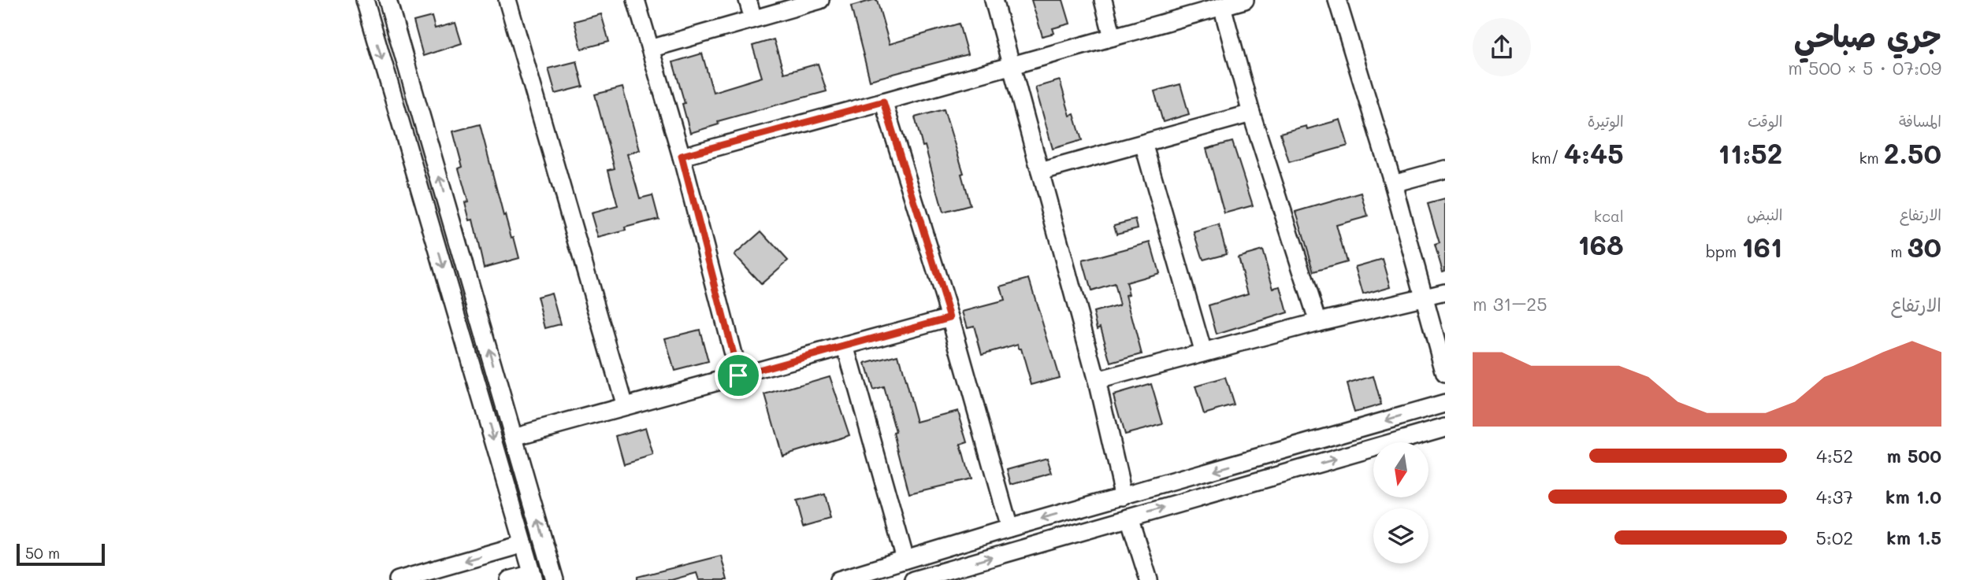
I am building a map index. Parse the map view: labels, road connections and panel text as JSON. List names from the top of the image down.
{
  "scale_bar": "50 m",
  "north": "bottom",
  "page": {
    "heading": ["جري صباحي", "07:09 · 5 × 500 m"],
    "stats": [
      ["المسافة", "2.50 km"],
      ["الوقت", "11:52"],
      ["الوتيرة", "4:45 /km"],
      ["الارتفاع", "30 m"],
      ["النبض", "161 bpm"],
      ["kcal", "168"]
    ],
    "chart": ["الارتفاع", "25–31 m"],
    "list": [
      {
        "name": "500 m",
        "note": "4:52"
      },
      {
        "name": "1.0 km",
        "note": "4:37"
      },
      {
        "name": "1.5 km",
        "note": "5:02"
      }
    ],
    "scale": "50 m"
  }
}
